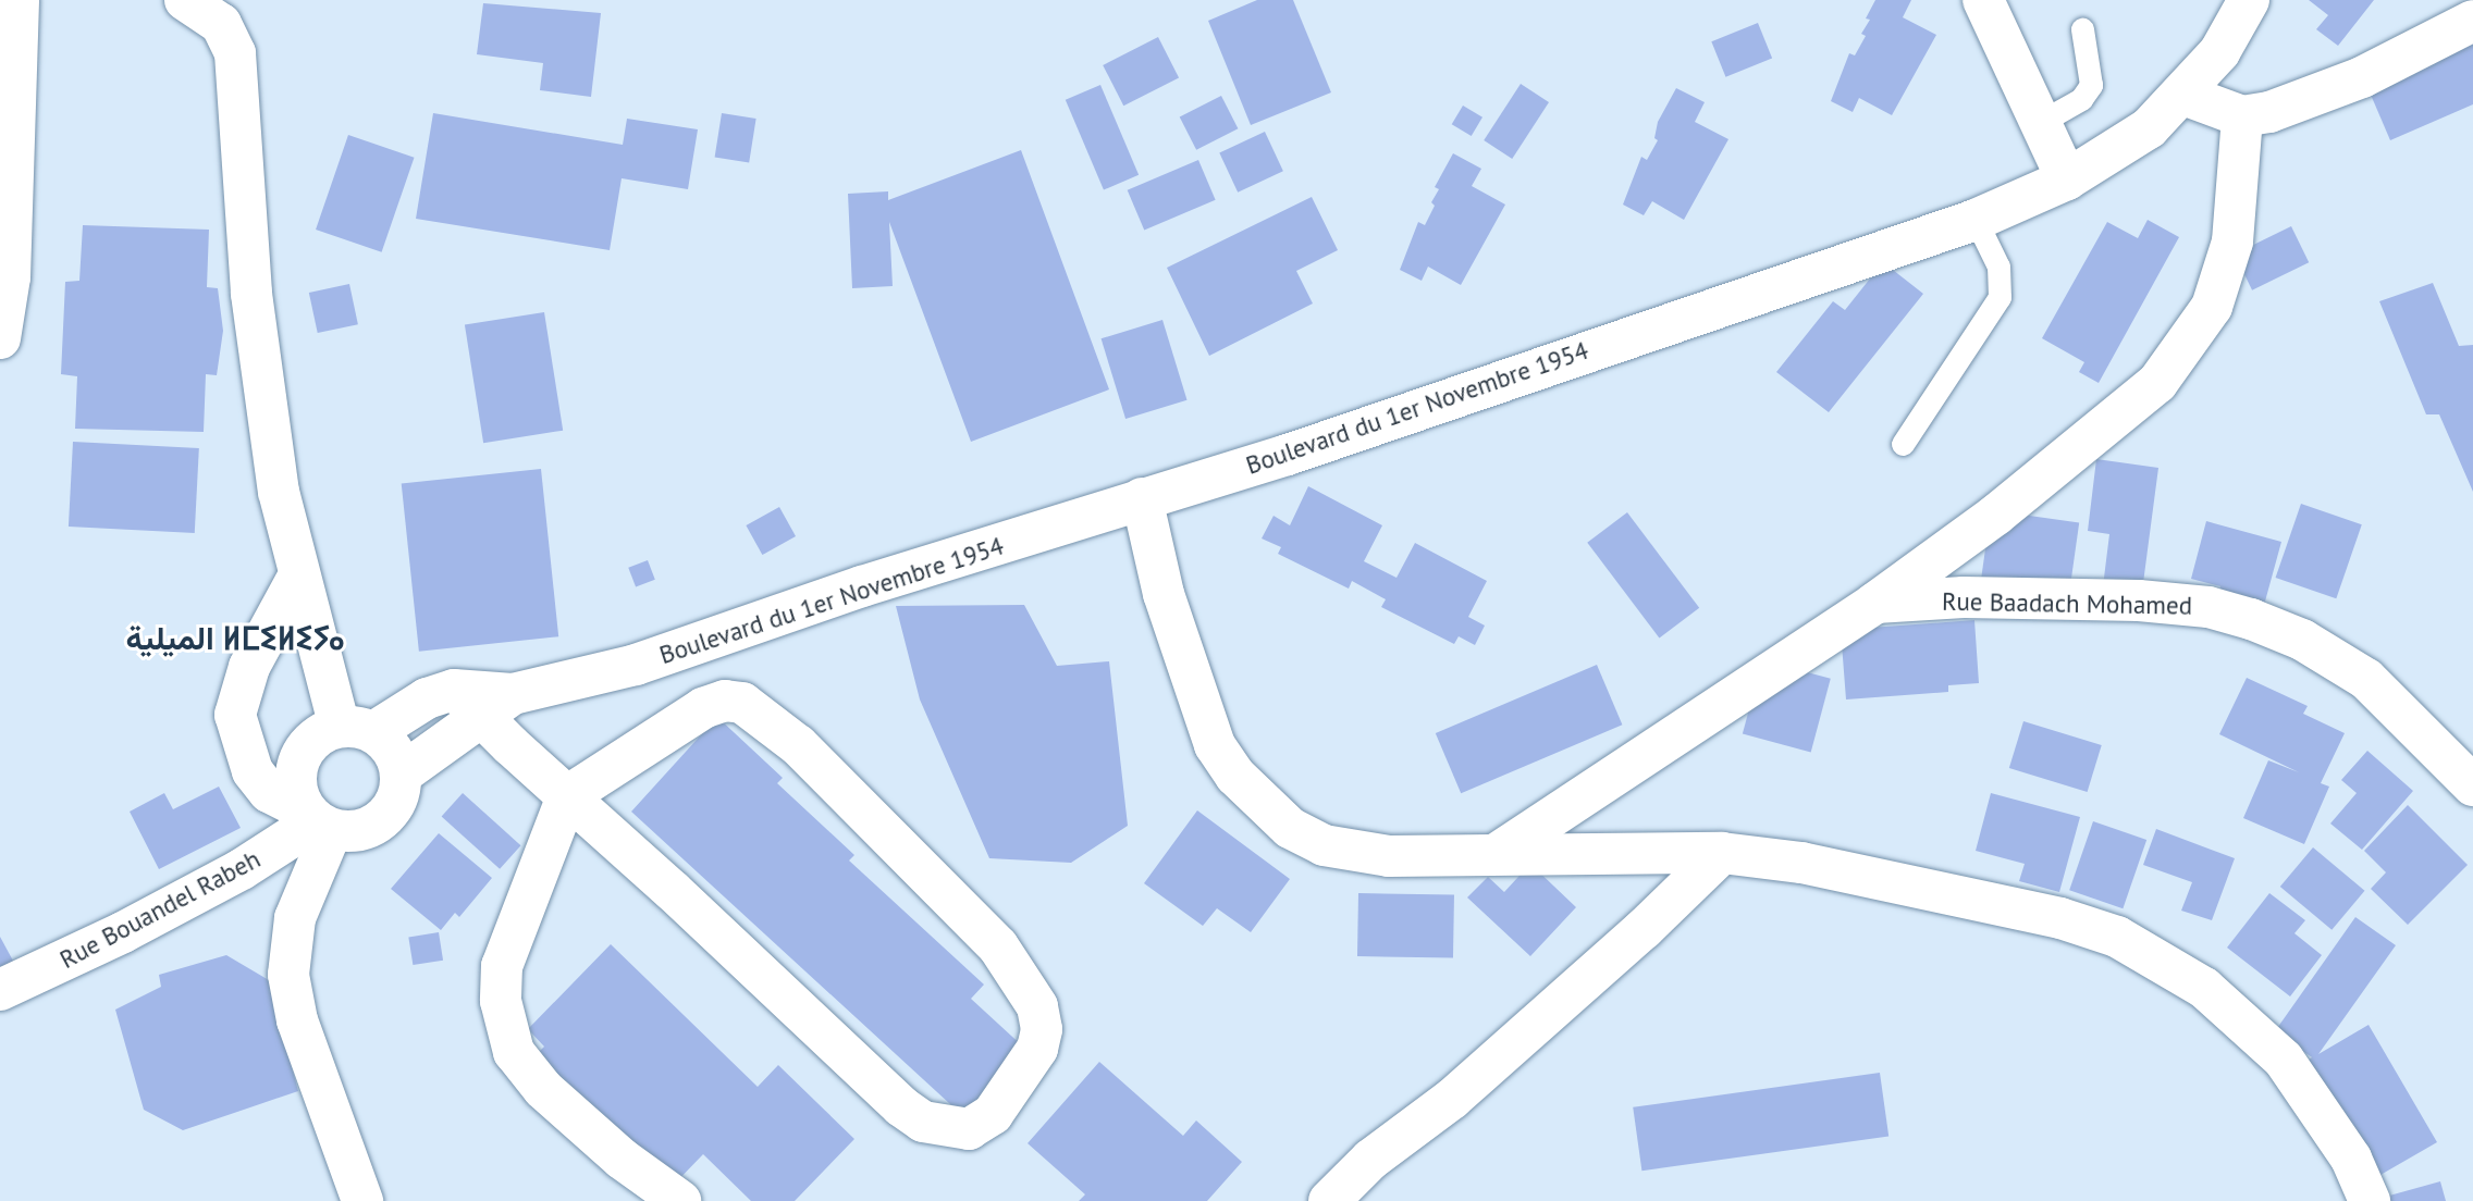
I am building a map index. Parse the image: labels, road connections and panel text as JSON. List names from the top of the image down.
{
  "streets": {
    "street": ["Boulevard du 1er Novembre 1954", "Rue Baadach Mohamed", "Rue Bouandel Rabeh"]
  },
  "crossings": [
    ["Boulevard du 1er Novembre 1954", "Rue Bouandel Rabeh"]
  ],
  "districts": ["الميلية ⵍⵎⵉⵍⵉⵢⴰ"]
}
